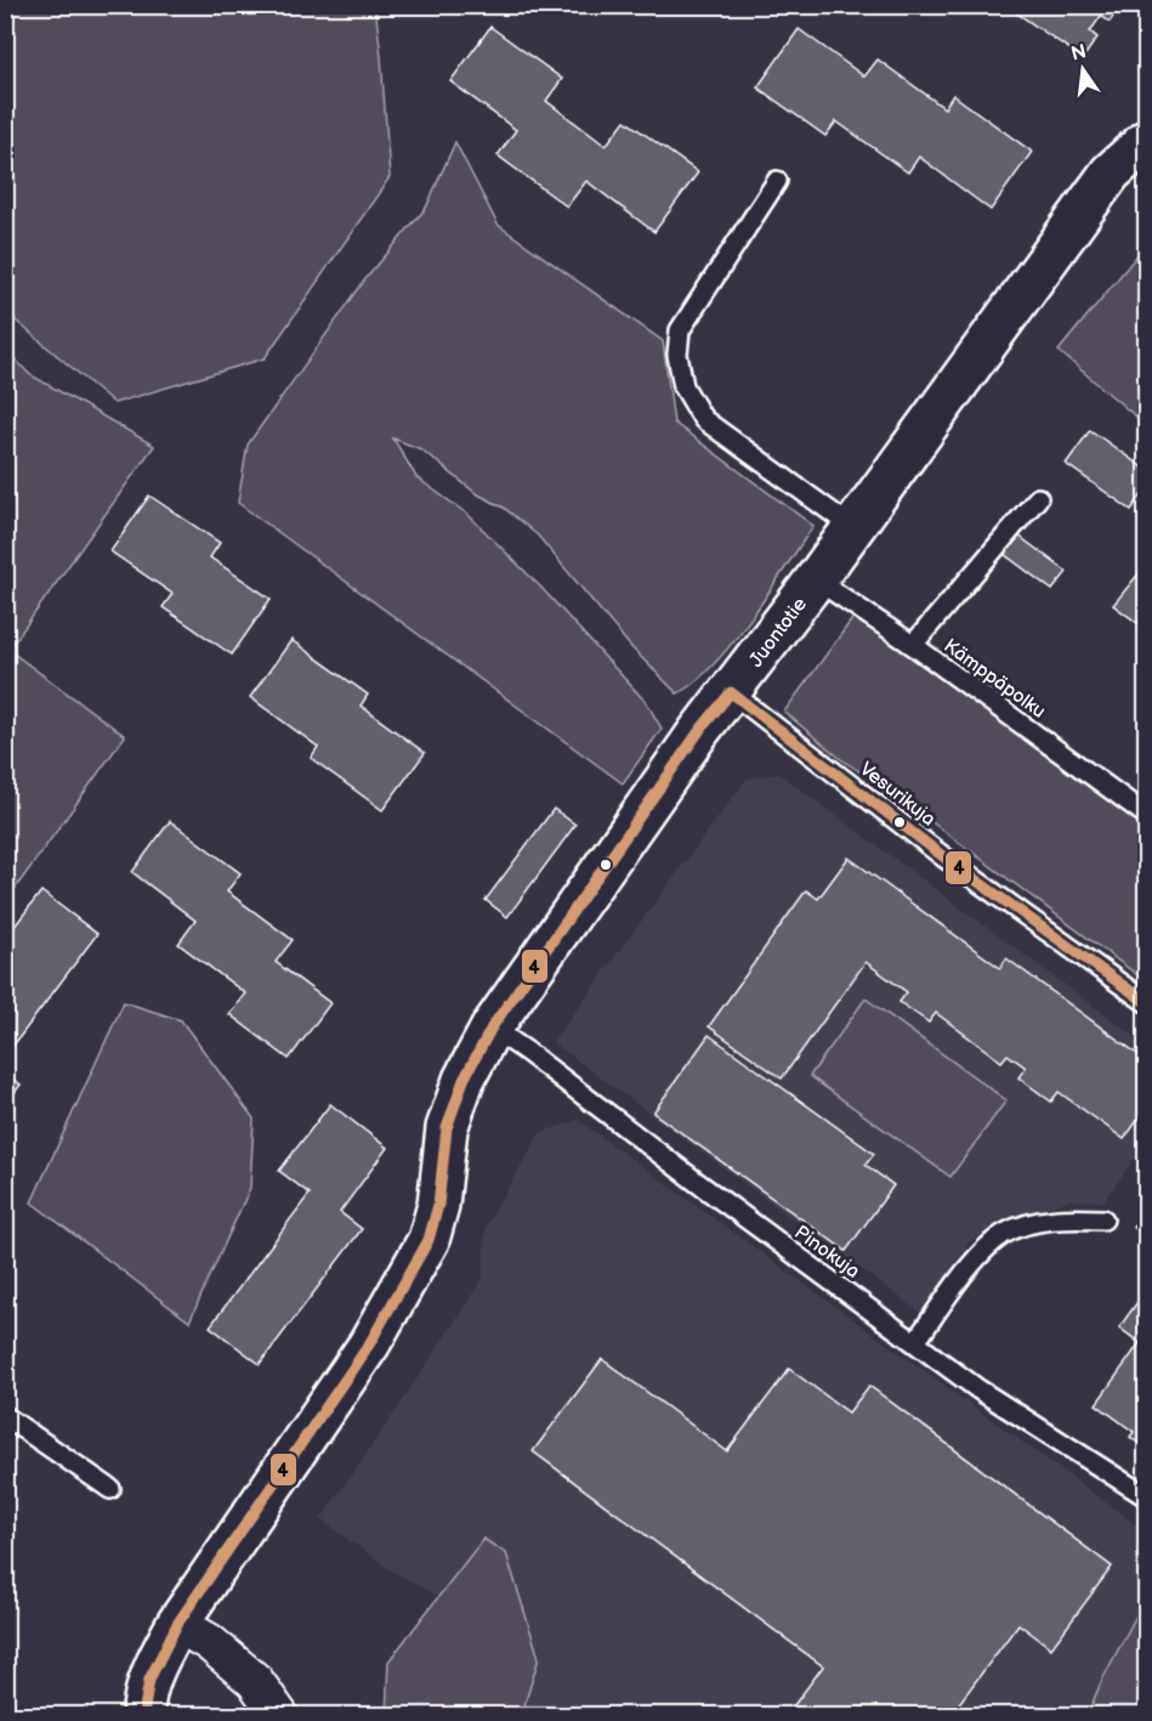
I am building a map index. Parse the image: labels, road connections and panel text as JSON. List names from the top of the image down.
{
  "streets": {
    "street": ["Juontotie"],
    "lane": ["Kämppäpolku", "Vesurikuja", "Pinokuja"]
  },
  "crossings": [
    ["Juontotie", "Kämppäpolku"],
    ["Juontotie", "Vesurikuja"],
    ["Juontotie", "Pinokuja"]
  ],
  "lines": ["transit line 4"],
  "north": "top"
}
